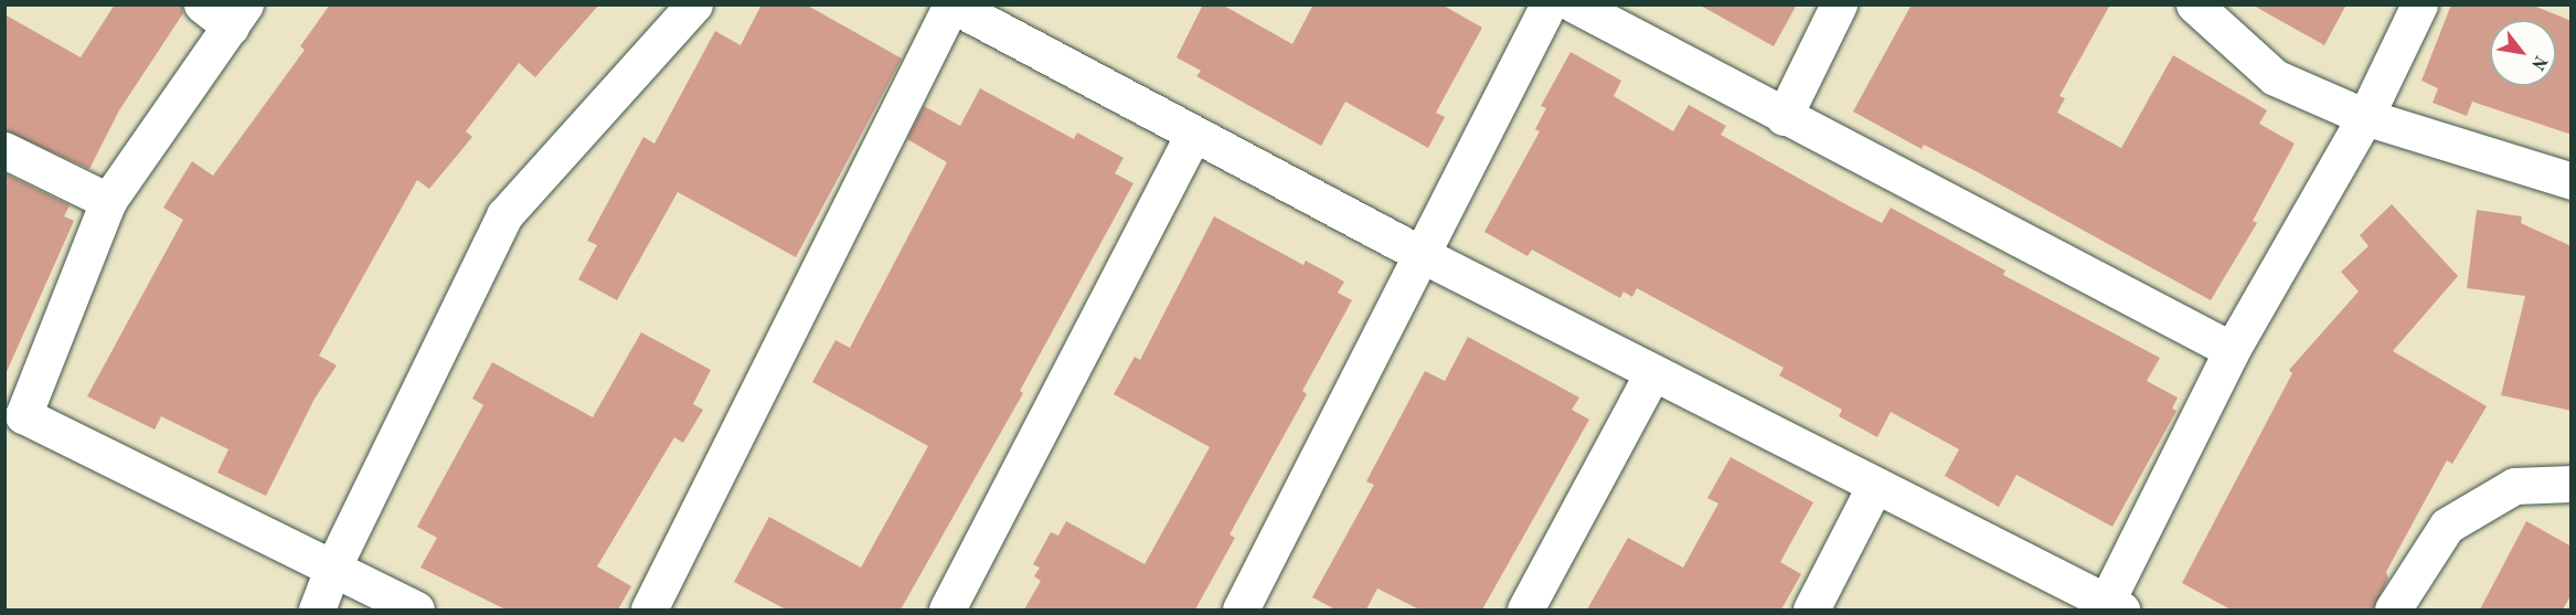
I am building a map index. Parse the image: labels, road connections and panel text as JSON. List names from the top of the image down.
{
  "north": "bottom right"
}
